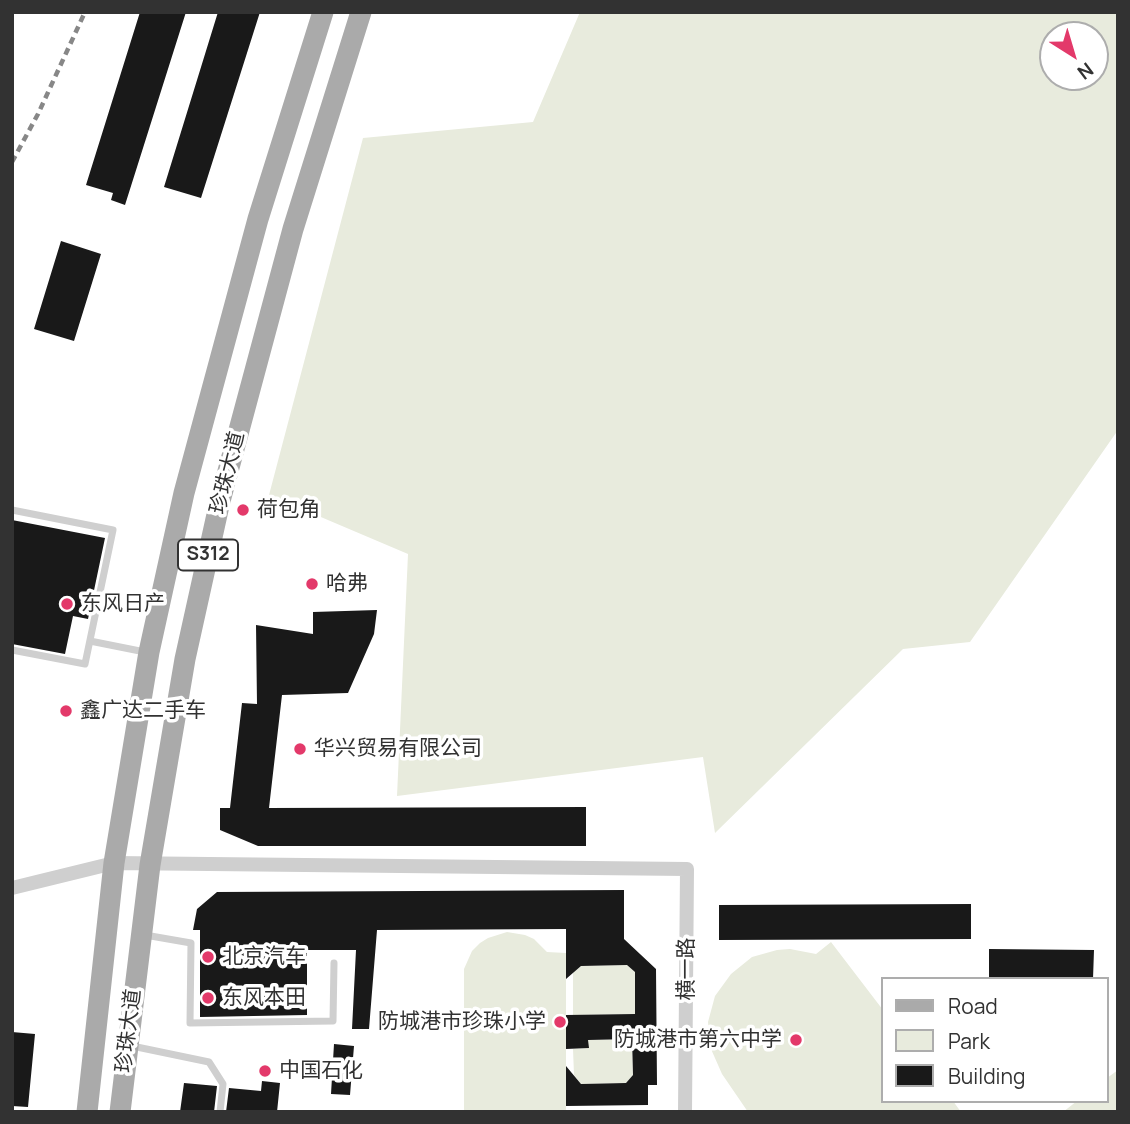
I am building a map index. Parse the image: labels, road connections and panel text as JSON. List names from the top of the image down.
{
  "streets": {
    "main road": ["珍珠大道", "S312"],
    "street": ["横一路"]
  },
  "crossings": [
    ["珍珠大道", "横一路"]
  ],
  "places": [
    "荷包角",
    "哈弗",
    "东风日产",
    "鑫广达二手车",
    "华兴贸易有限公司",
    "北京汽车",
    "东风本田",
    "防城港市珍珠小学",
    "防城港市第六中学",
    "中国石化"
  ],
  "legend": ["Road", "Park", "Building"],
  "north": "bottom right"
}
